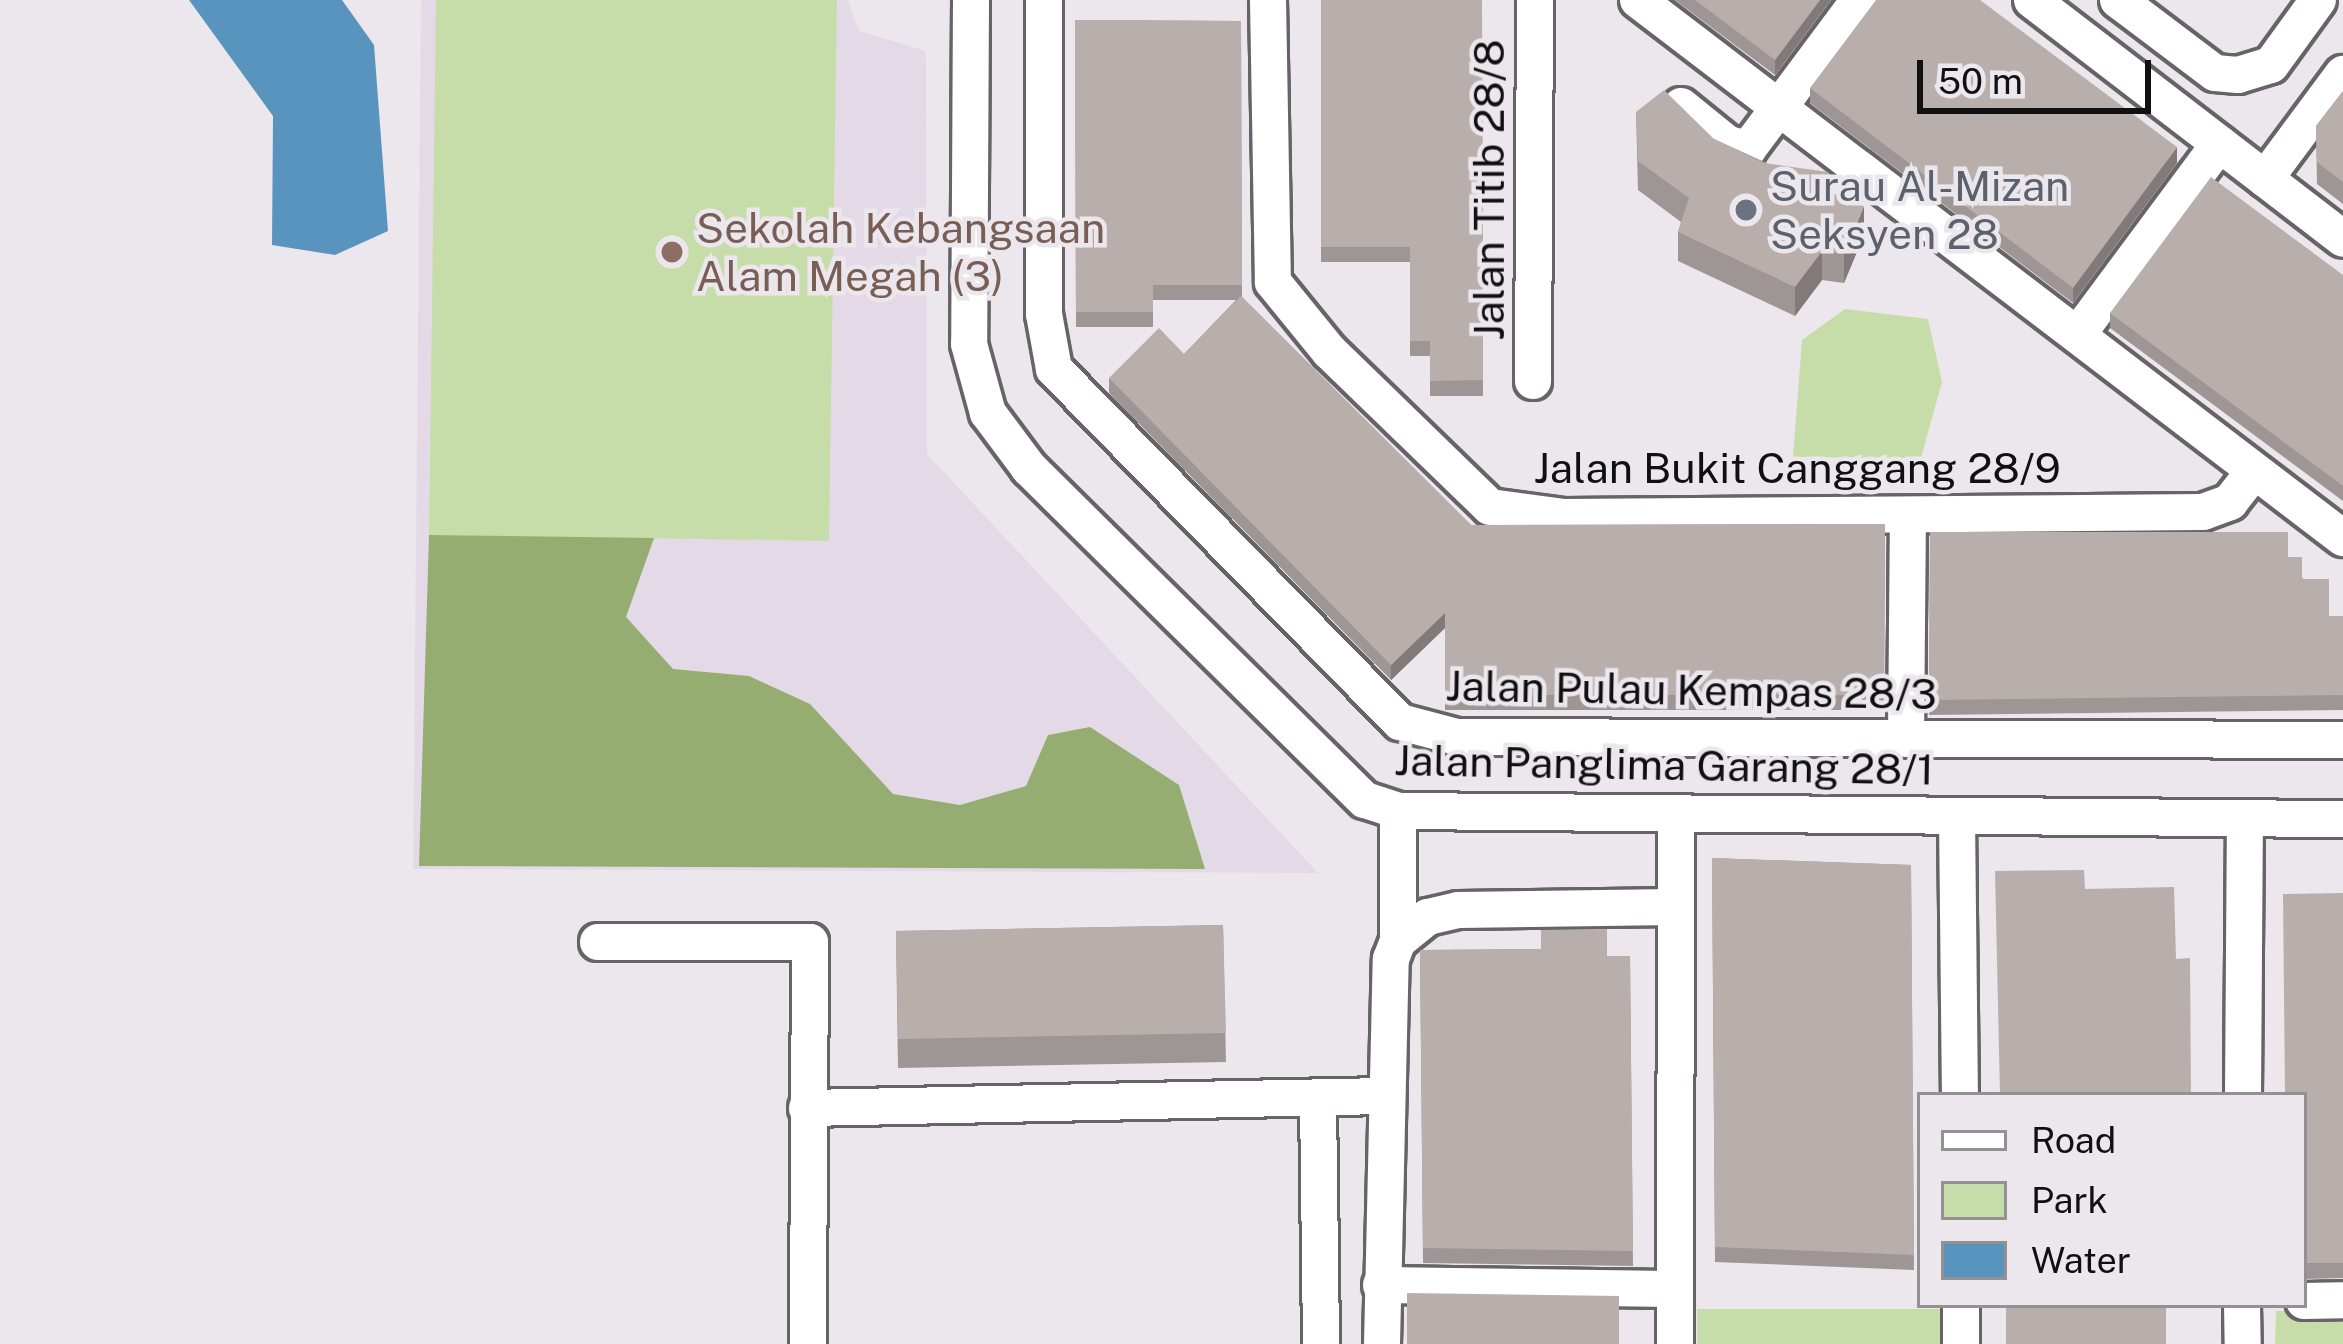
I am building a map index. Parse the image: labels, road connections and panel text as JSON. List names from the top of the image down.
{
  "streets": {
    "street": [
      "Jalan Titib 28/8",
      "Jalan Bukit Canggang 28/9",
      "Jalan Pulau Kempas 28/3",
      "Jalan Panglima Garang 28/1"
    ]
  },
  "places": ["Surau Al-Mizan Seksyen 28", "Sekolah Kebangsaan Alam Megah (3)"],
  "legend": ["Road", "Park", "Water"],
  "scale_bar": "50 m"
}
